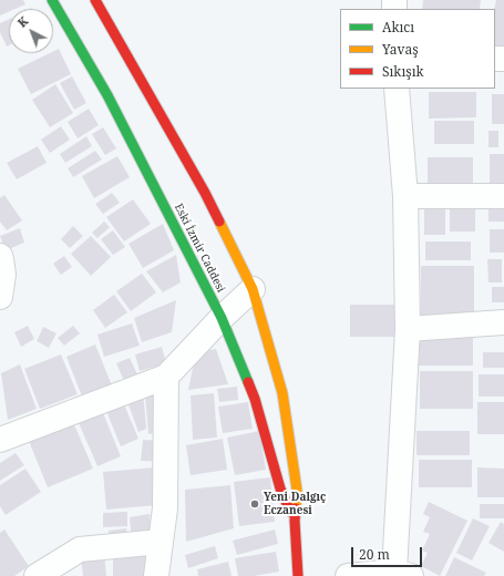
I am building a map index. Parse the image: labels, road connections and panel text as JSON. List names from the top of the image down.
{
  "streets": {
    "main road": ["Eski İzmir Caddesi"]
  },
  "places": ["Yeni Dalgıç Eczanesi"],
  "legend": ["Akıcı", "Yavaş", "Sıkışık"],
  "scale_bar": "20 m",
  "north": "top left"
}
